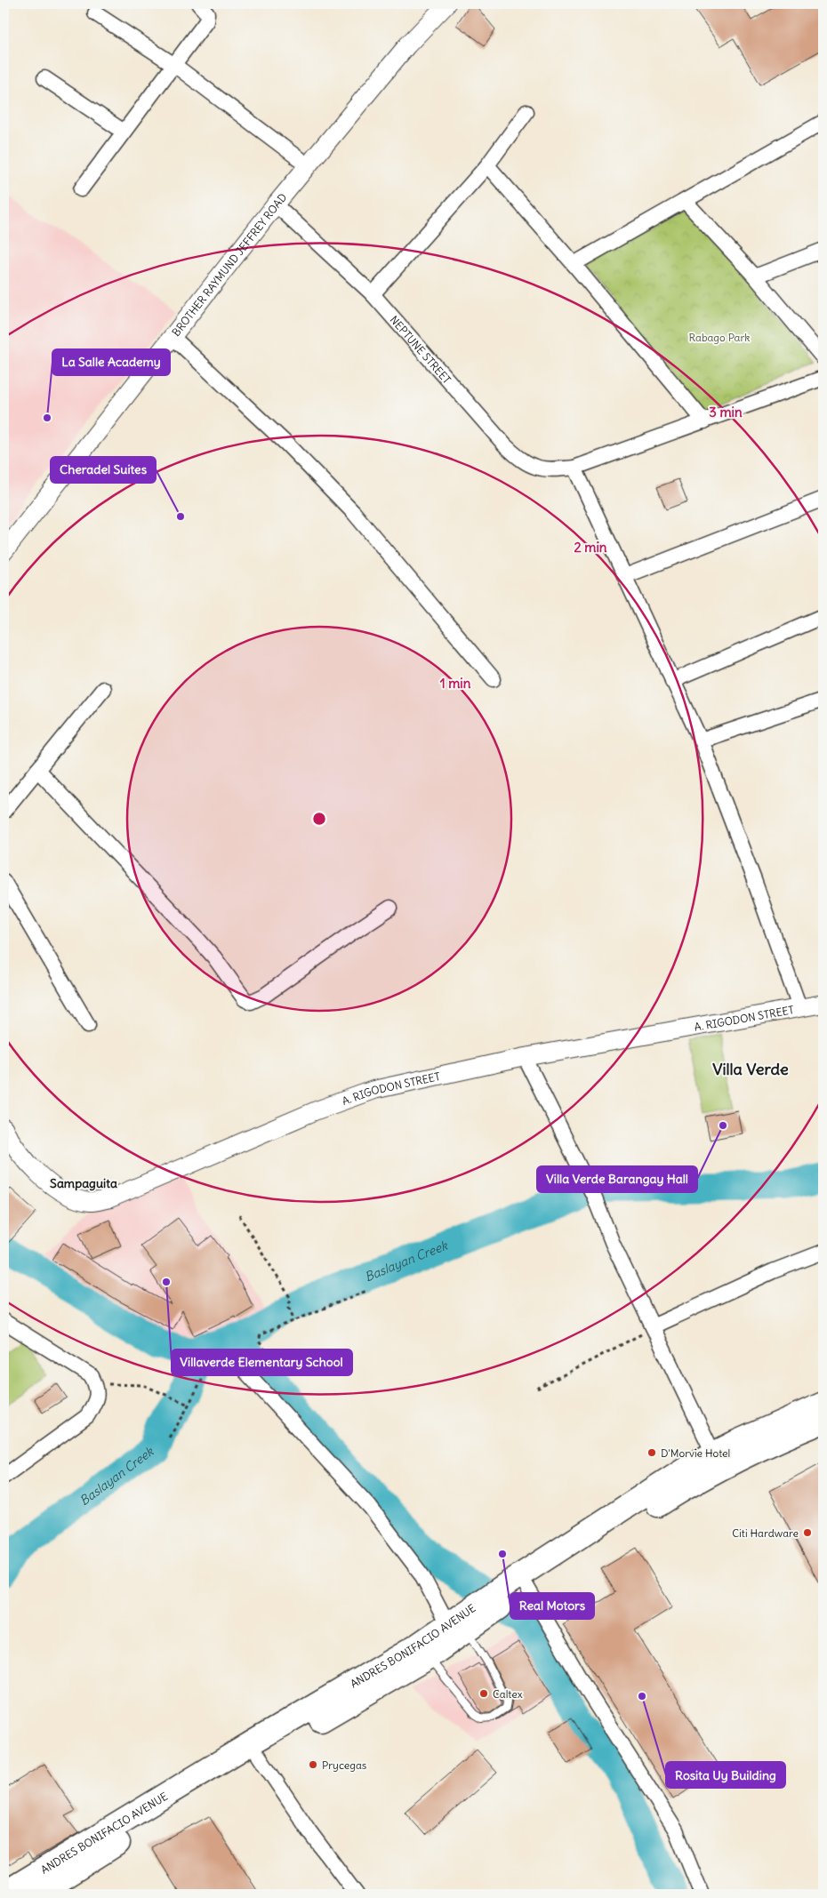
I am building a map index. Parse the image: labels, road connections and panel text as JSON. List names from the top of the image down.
{
  "streets": {
    "highway": ["ANDRES BONIFACIO AVENUE"],
    "street": ["BROTHER RAYMUND JEFFREY ROAD", "NEPTUNE STREET", "A. RIGODON STREET"]
  },
  "crossings": [
    ["BROTHER RAYMUND JEFFREY ROAD", "NEPTUNE STREET"]
  ],
  "districts": ["Villa Verde", "Sampaguita"],
  "water": ["Baslayan Creek"],
  "parks": ["Rabago Park"],
  "places": [
    "La Salle Academy",
    "Cheradel Suites",
    "Villa Verde Barangay Hall",
    "Villaverde Elementary School",
    "D'Morvie Hotel",
    "Citi Hardware",
    "Real Motors",
    "Caltex",
    "Rosita Uy Building",
    "Prycegas"
  ],
  "rings": ["3 min", "2 min", "1 min"]
}
